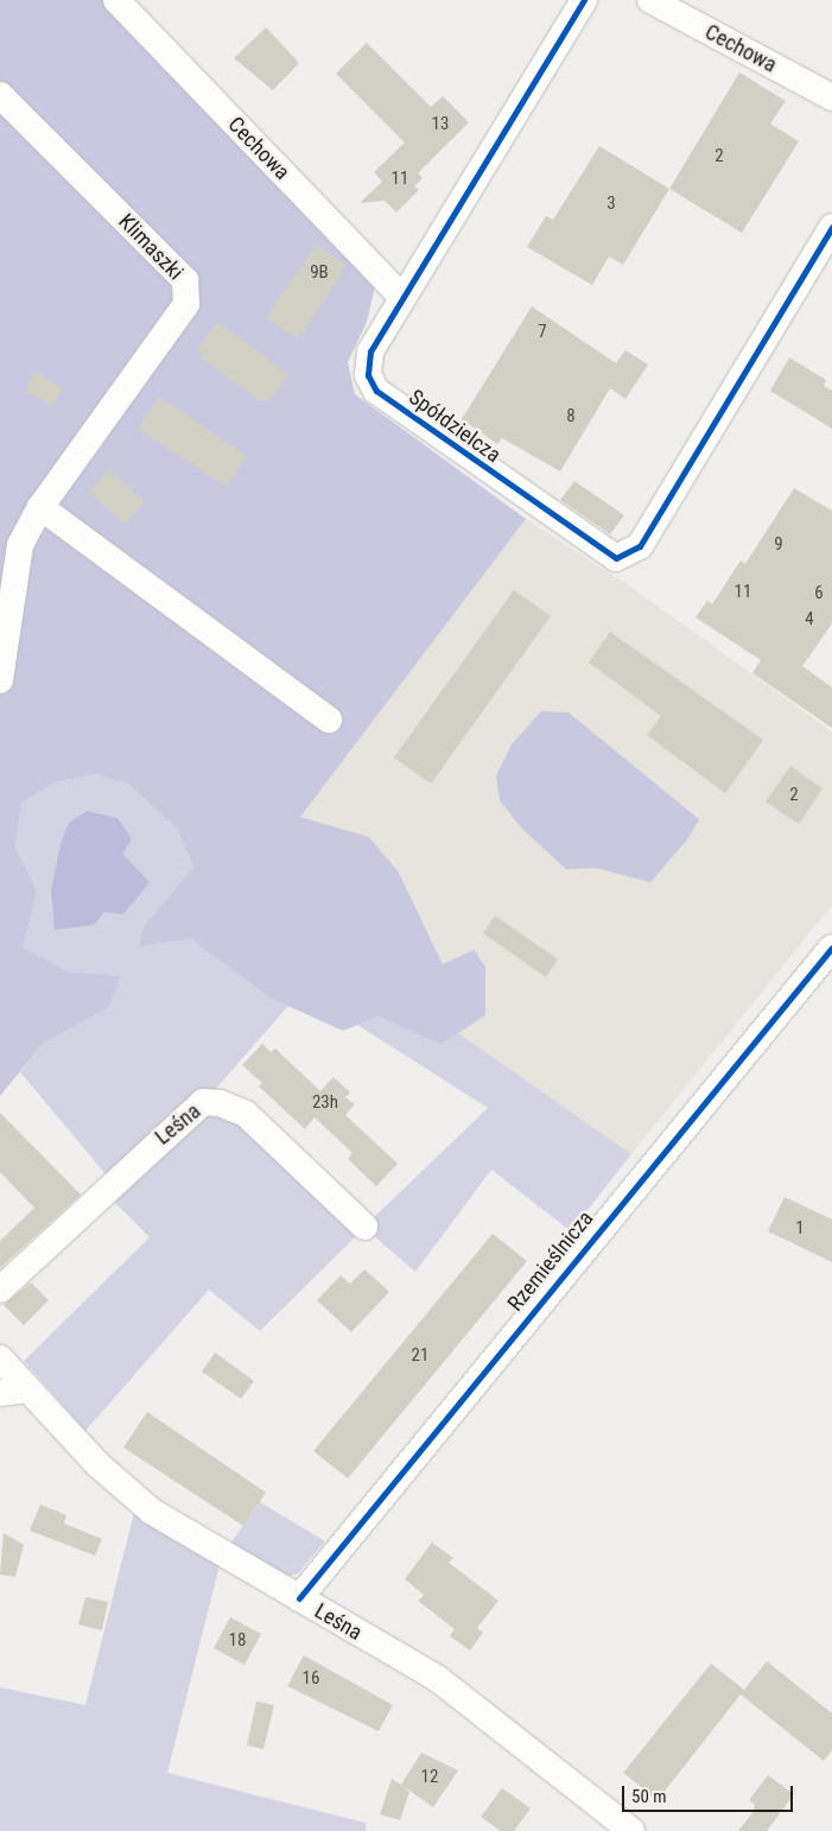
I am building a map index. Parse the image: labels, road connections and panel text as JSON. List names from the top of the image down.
{
  "streets": {
    "street": [
      "Cechowa",
      "Klimaszki",
      "Spółdzielcza",
      "Leśna",
      "Rzemieślnicza"
    ]
  },
  "crossings": [
    ["Cechowa", "Spółdzielcza"],
    ["Leśna", "Rzemieślnicza"]
  ],
  "house_numbers": [
    "13",
    "2",
    "11",
    "3",
    "9B",
    "7",
    "8",
    "9",
    "11",
    "6",
    "4",
    "2",
    "23h",
    "1",
    "21",
    "18",
    "16",
    "12"
  ],
  "scale_bar": "50 m"
}
